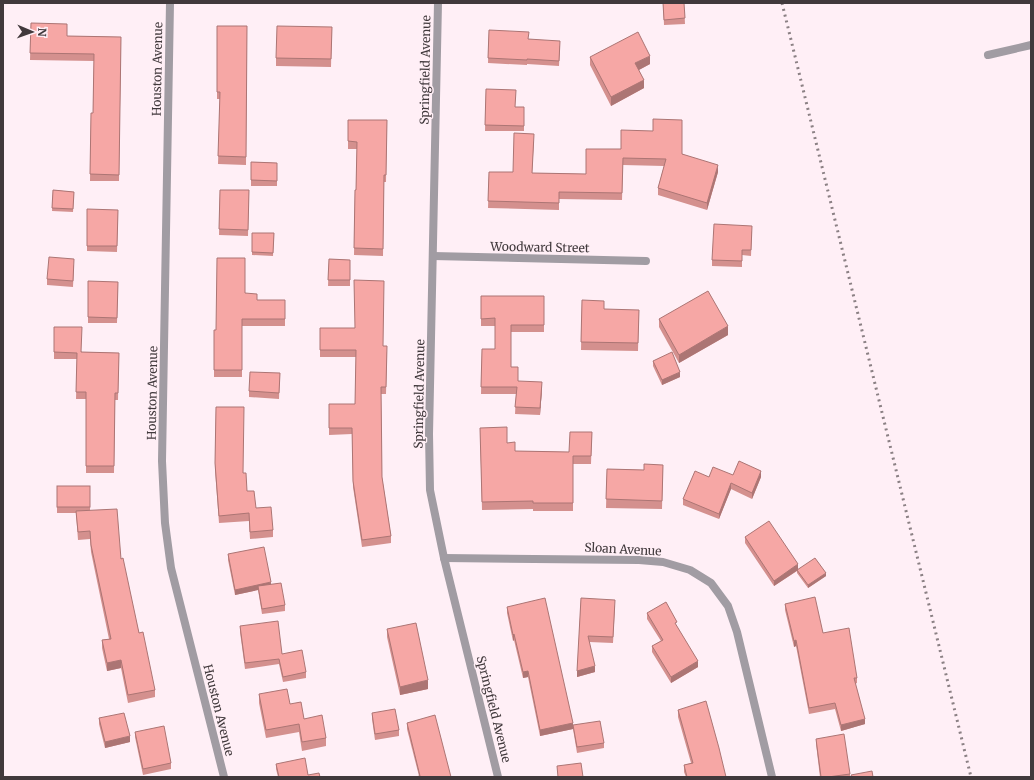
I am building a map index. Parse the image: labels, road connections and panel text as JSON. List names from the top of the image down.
{
  "streets": {
    "street": [
      "Houston Avenue",
      "Springfield Avenue",
      "Woodward Street",
      "Sloan Avenue"
    ]
  },
  "crossings": [
    ["Springfield Avenue", "Woodward Street"],
    ["Springfield Avenue", "Sloan Avenue"]
  ],
  "north": "right"
}
